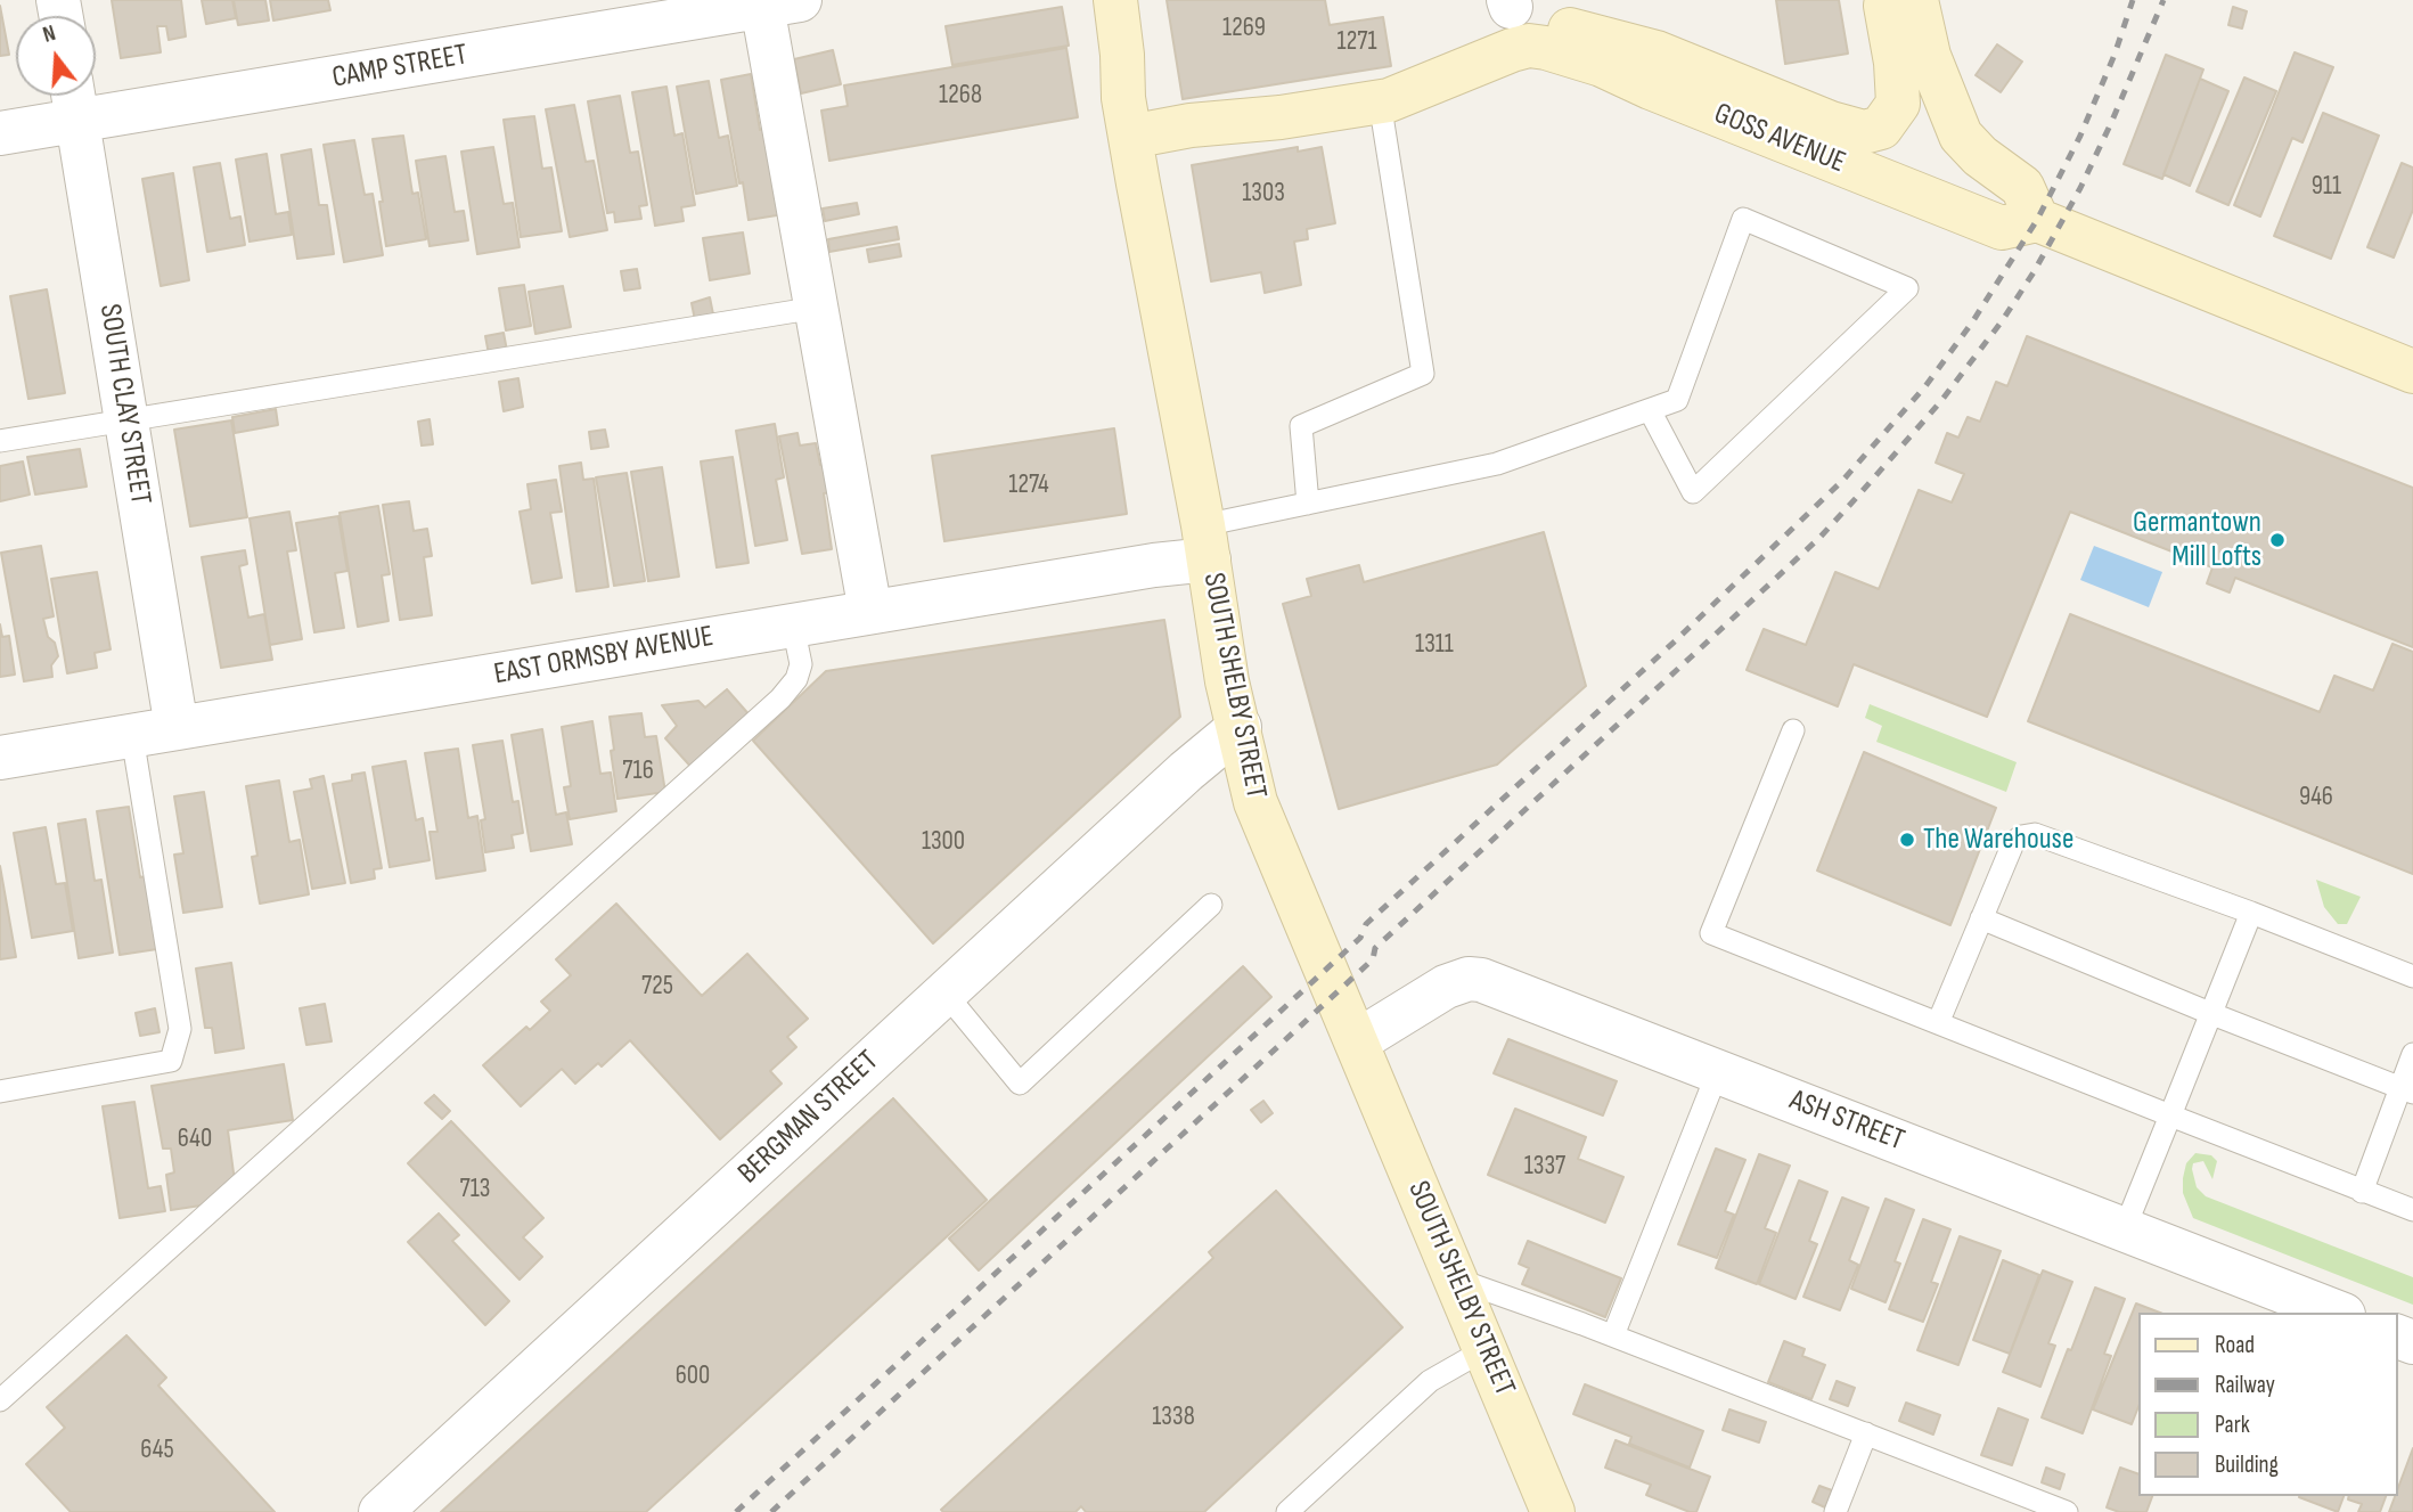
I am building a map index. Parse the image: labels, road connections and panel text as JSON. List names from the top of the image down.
{
  "streets": {
    "main road": ["GOSS AVENUE", "SOUTH SHELBY STREET"],
    "street": [
      "CAMP STREET",
      "SOUTH CLAY STREET",
      "EAST ORMSBY AVENUE",
      "BERGMAN STREET",
      "ASH STREET"
    ]
  },
  "crossings": [
    ["CAMP STREET", "SOUTH CLAY STREET"],
    ["GOSS AVENUE", "SOUTH SHELBY STREET"],
    ["SOUTH CLAY STREET", "EAST ORMSBY AVENUE"],
    ["EAST ORMSBY AVENUE", "SOUTH SHELBY STREET"],
    ["SOUTH SHELBY STREET", "BERGMAN STREET"],
    ["SOUTH SHELBY STREET", "ASH STREET"]
  ],
  "places": ["Germantown Mill Lofts", "The Warehouse"],
  "house_numbers": [
    "1269",
    "1271",
    "1268",
    "911",
    "1303",
    "1274",
    "1311",
    "716",
    "946",
    "1300",
    "725",
    "640",
    "1337",
    "713",
    "600",
    "1338",
    "645"
  ],
  "legend": [
    "Road",
    "Railway",
    "Park",
    "Building"
  ],
  "north": "top"
}
